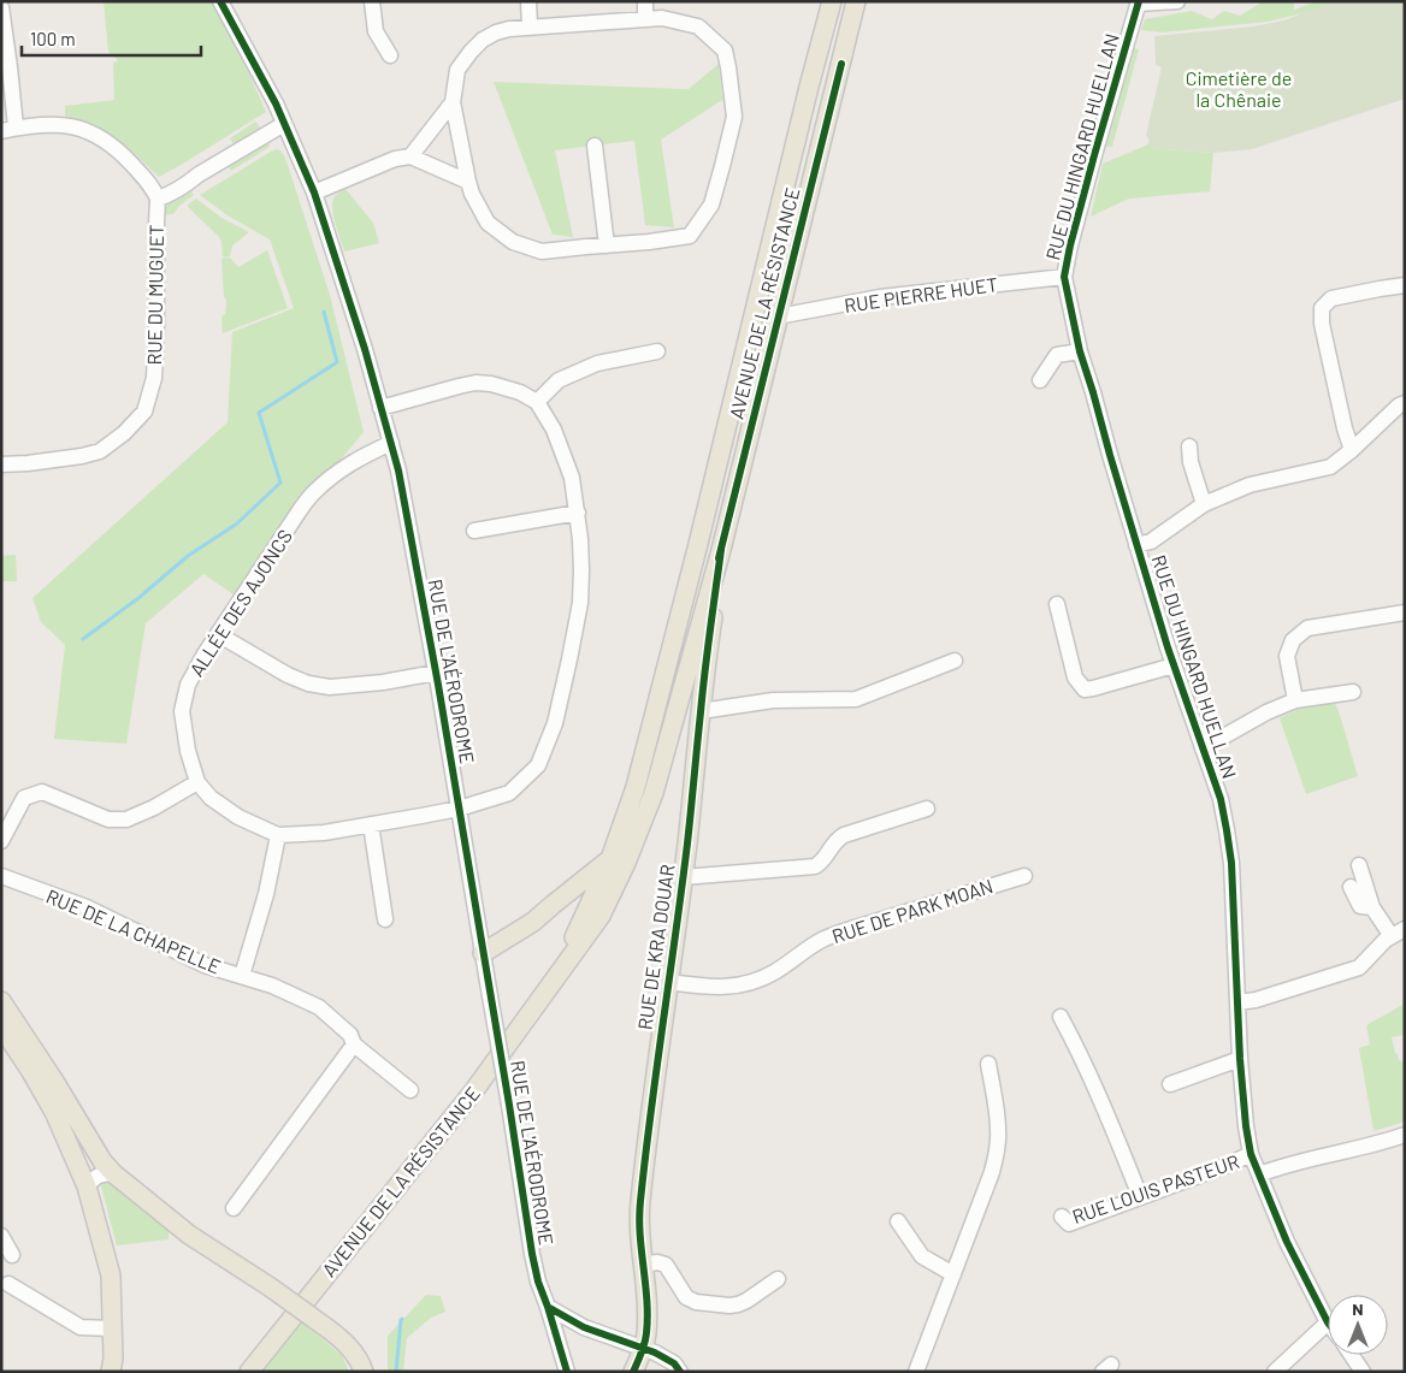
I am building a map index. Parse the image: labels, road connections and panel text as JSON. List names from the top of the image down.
{
  "streets": {
    "main road": ["AVENUE DE LA RÉSISTANCE", "RUE DE KRA DOUAR"],
    "street": [
      "RUE DU HINGARD HUELLAN",
      "RUE DU MUGUET",
      "RUE PIERRE HUET",
      "ALLÉE DES AJONCS",
      "RUE DE L'AÉRODROME",
      "RUE DE PARK MOAN",
      "RUE DE LA CHAPELLE",
      "RUE LOUIS PASTEUR"
    ]
  },
  "crossings": [
    ["RUE DU HINGARD HUELLAN", "RUE PIERRE HUET"],
    ["RUE DU HINGARD HUELLAN", "RUE LOUIS PASTEUR"],
    ["RUE PIERRE HUET", "AVENUE DE LA RÉSISTANCE"],
    ["AVENUE DE LA RÉSISTANCE", "RUE DE KRA DOUAR"],
    ["ALLÉE DES AJONCS", "RUE DE L'AÉRODROME"],
    ["RUE DE PARK MOAN", "RUE DE KRA DOUAR"]
  ],
  "parks": ["Cimetière de la Chênaie"],
  "scale_bar": "100 m",
  "north": "top"
}
